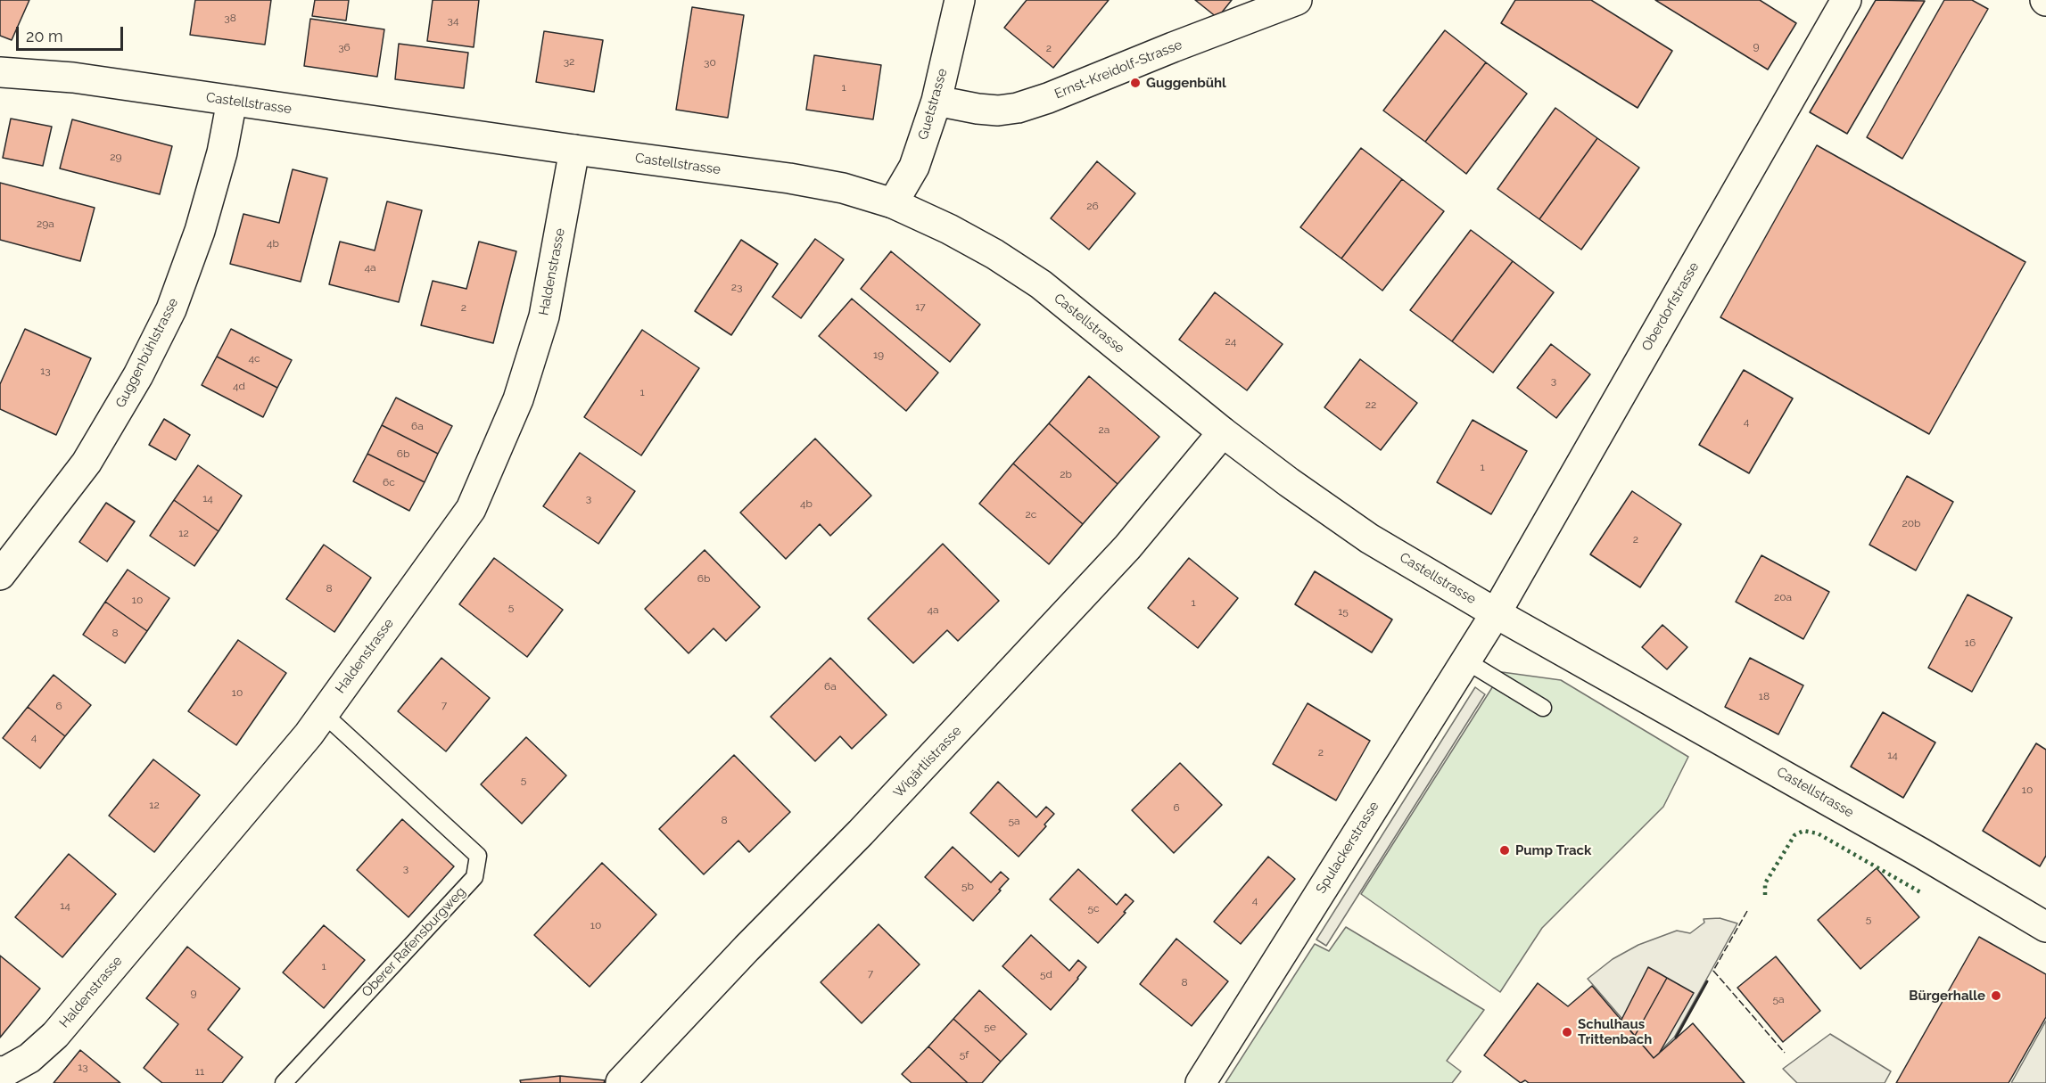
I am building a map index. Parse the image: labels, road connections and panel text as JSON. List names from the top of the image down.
{
  "streets": {
    "street": [
      "Ernst-Kreidolf-Strasse",
      "Castellstrasse",
      "Guetstrasse",
      "Haldenstrasse",
      "Oberdorfstrasse",
      "Guggenbühlstrasse",
      "Wigärtlistrasse",
      "Spulackerstrasse"
    ],
    "lane": ["Oberer Rafensburgweg"]
  },
  "crossings": [
    ["Ernst-Kreidolf-Strasse", "Guetstrasse"],
    ["Castellstrasse", "Guetstrasse"],
    ["Castellstrasse", "Haldenstrasse"],
    ["Castellstrasse", "Oberdorfstrasse"],
    ["Castellstrasse", "Guggenbühlstrasse"],
    ["Castellstrasse", "Wigärtlistrasse"],
    ["Castellstrasse", "Spulackerstrasse"],
    ["Haldenstrasse", "Oberer Rafensburgweg"],
    ["Oberdorfstrasse", "Spulackerstrasse"]
  ],
  "places": [
    "Guggenbühl",
    "Pump Track",
    "Bürgerhalle",
    "Schulhaus Trittenbach"
  ],
  "house_numbers": [
    "38",
    "34",
    "9",
    "36",
    "2",
    "32",
    "30",
    "1",
    "29",
    "26",
    "29a",
    "4b",
    "4a",
    "23",
    "17",
    "2",
    "24",
    "19",
    "4c",
    "13",
    "3",
    "4d",
    "1",
    "22",
    "4",
    "6a",
    "2a",
    "6b",
    "1",
    "2b",
    "6c",
    "14",
    "3",
    "4b",
    "2c",
    "20b",
    "12",
    "2",
    "6b",
    "8",
    "20a",
    "10",
    "1",
    "5",
    "4a",
    "15",
    "8",
    "16",
    "6a",
    "10",
    "18",
    "7",
    "6",
    "4",
    "2",
    "14",
    "5",
    "10",
    "12",
    "6",
    "8",
    "5a",
    "3",
    "5b",
    "4",
    "14",
    "5c",
    "5",
    "10",
    "1",
    "7",
    "5d",
    "8",
    "9",
    "5a",
    "5e",
    "5f",
    "13",
    "11"
  ],
  "scale_bar": "20 m"
}
